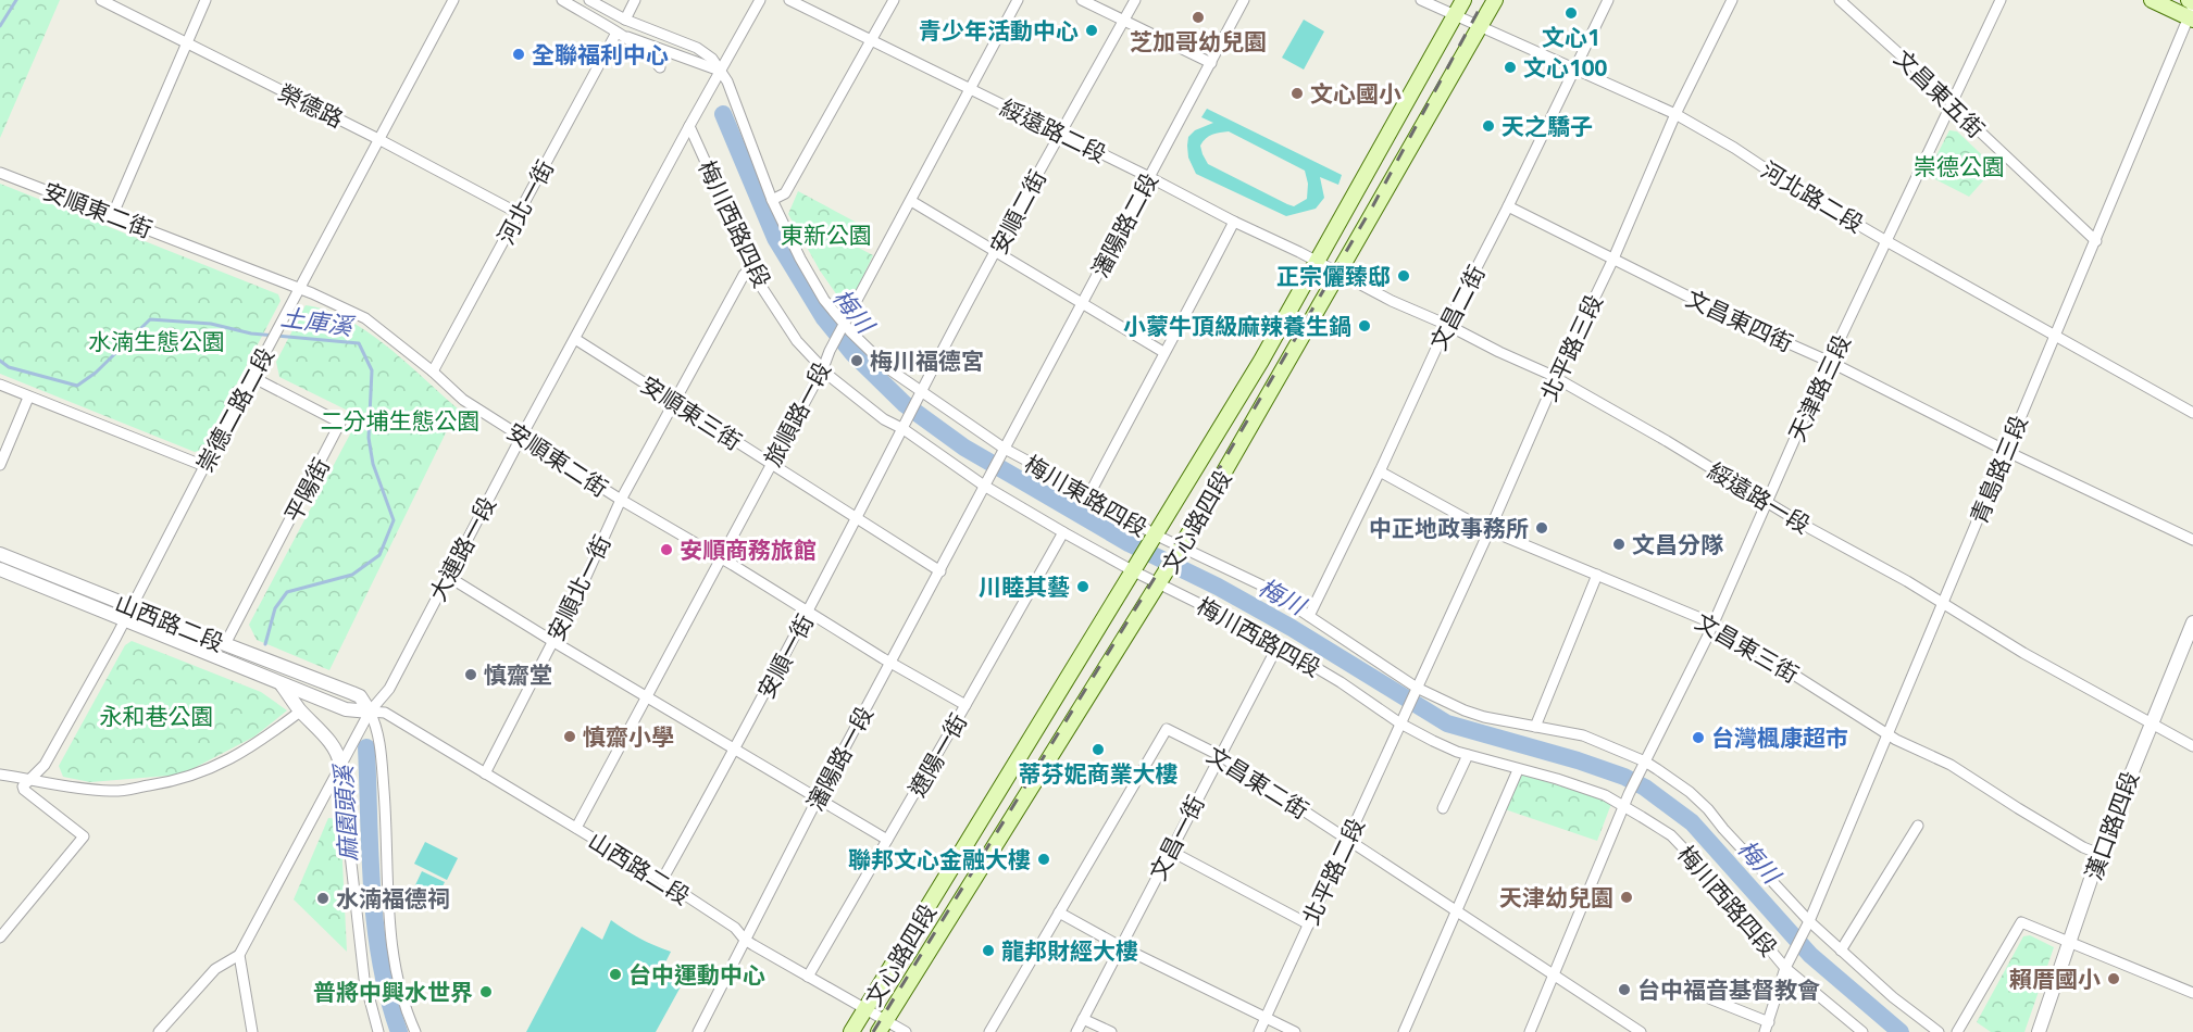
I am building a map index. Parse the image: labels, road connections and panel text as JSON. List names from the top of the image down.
{
  "streets": {
    "main road": ["文心路四段"],
    "street": [
      "文昌東五街",
      "榮德路",
      "綏遠路二段",
      "河北路二段",
      "河北一街",
      "安順東二街",
      "安順二街",
      "梅川西路四段",
      "瀋陽路二段",
      "文昌二街",
      "文昌東四街",
      "北平路三段",
      "天津路三段",
      "崇德二路二段",
      "安順東三街",
      "旅順路一段",
      "青島路三段",
      "平陽街",
      "梅川東路四段",
      "綏遠路一段",
      "大連路一段",
      "安順北一街",
      "山西路二段",
      "文昌東三街",
      "安順一街",
      "遼陽一街",
      "瀋陽路一段",
      "文昌東二街",
      "漢口路四段",
      "文昌一街",
      "北平路二段"
    ]
  },
  "crossings": [
    ["文昌東五街", "天津路三段"],
    ["文昌東五街", "青島路三段"],
    ["榮德路", "河北一街"],
    ["榮德路", "崇德二路二段"],
    ["綏遠路二段", "安順二街"],
    ["綏遠路二段", "瀋陽路二段"],
    ["綏遠路二段", "旅順路一段"],
    ["綏遠路二段", "綏遠路一段"],
    ["綏遠路二段", "文心路四段"],
    ["河北路二段", "文昌二街"],
    ["河北路二段", "北平路三段"],
    ["河北路二段", "天津路三段"],
    ["河北路二段", "青島路三段"],
    ["河北路二段", "文心路四段"],
    ["河北一街", "安順東二街"],
    ["安順東二街", "崇德二路二段"],
    ["安順東二街", "旅順路一段"],
    ["安順東二街", "大連路一段"],
    ["安順東二街", "安順北一街"],
    ["安順東二街", "安順一街"],
    ["安順東二街", "遼陽一街"],
    ["安順東二街", "瀋陽路一段"],
    ["安順二街", "梅川西路四段"],
    ["安順二街", "梅川東路四段"],
    ["安順二街", "安順一街"],
    ["梅川西路四段", "瀋陽路二段"],
    ["梅川西路四段", "天津路三段"],
    ["梅川西路四段", "旅順路一段"],
    ["梅川西路四段", "青島路三段"],
    ["梅川西路四段", "文心路四段"],
    ["梅川西路四段", "大連路一段"],
    ["梅川西路四段", "安順北一街"],
    ["梅川西路四段", "安順一街"],
    ["梅川西路四段", "遼陽一街"],
    ["梅川西路四段", "瀋陽路一段"],
    ["梅川西路四段", "文昌一街"],
    ["梅川西路四段", "北平路二段"],
    ["瀋陽路二段", "梅川東路四段"],
    ["瀋陽路二段", "瀋陽路一段"],
    ["文昌二街", "文昌東四街"],
    ["文昌二街", "梅川東路四段"],
    ["文昌二街", "綏遠路一段"],
    ["文昌二街", "文昌東三街"],
    ["文昌東四街", "北平路三段"],
    ["文昌東四街", "天津路三段"],
    ["文昌東四街", "青島路三段"],
    ["北平路三段", "梅川東路四段"],
    ["北平路三段", "綏遠路一段"],
    ["北平路三段", "文昌東三街"],
    ["北平路三段", "北平路二段"],
    ["天津路三段", "梅川東路四段"],
    ["天津路三段", "綏遠路一段"],
    ["天津路三段", "文昌東三街"],
    ["天津路三段", "文昌東二街"],
    ["崇德二路二段", "平陽街"],
    ["崇德二路二段", "山西路二段"],
    ["安順東三街", "旅順路一段"],
    ["安順東三街", "大連路一段"],
    ["安順東三街", "安順北一街"],
    ["安順東三街", "安順一街"],
    ["安順東三街", "瀋陽路一段"],
    ["旅順路一段", "梅川東路四段"],
    ["旅順路一段", "山西路二段"],
    ["青島路三段", "梅川東路四段"],
    ["青島路三段", "綏遠路一段"],
    ["青島路三段", "文昌東三街"],
    ["平陽街", "山西路二段"],
    ["梅川東路四段", "文心路四段"],
    ["梅川東路四段", "大連路一段"],
    ["綏遠路一段", "文心路四段"],
    ["綏遠路一段", "漢口路四段"],
    ["文心路四段", "山西路二段"],
    ["大連路一段", "山西路二段"],
    ["安順北一街", "山西路二段"],
    ["山西路二段", "安順一街"],
    ["山西路二段", "遼陽一街"],
    ["山西路二段", "瀋陽路一段"],
    ["文昌東三街", "漢口路四段"],
    ["文昌東二街", "文昌一街"],
    ["文昌東二街", "北平路二段"]
  ],
  "water": ["梅川", "土庫溪", "麻園頭溪"],
  "parks": [
    "崇德公園",
    "東新公園",
    "水湳生態公園",
    "二分埔生態公園",
    "永和巷公園"
  ],
  "places": [
    "文心1",
    "芝加哥幼兒園",
    "青少年活動中心",
    "全聯福利中心",
    "文心100",
    "文心國小",
    "天之驕子",
    "正宗儷臻邸",
    "小蒙牛頂級麻辣養生鍋",
    "梅川福德宮",
    "中正地政事務所",
    "文昌分隊",
    "安順商務旅館",
    "川睦其藝",
    "慎齋堂",
    "慎齋小學",
    "台灣楓康超市",
    "蒂芬妮商業大樓",
    "聯邦文心金融大樓",
    "天津幼兒園",
    "水湳福德祠",
    "龍邦財經大樓",
    "台中運動中心",
    "賴厝國小",
    "台中福音基督教會",
    "普將中興水世界"
  ]
}
